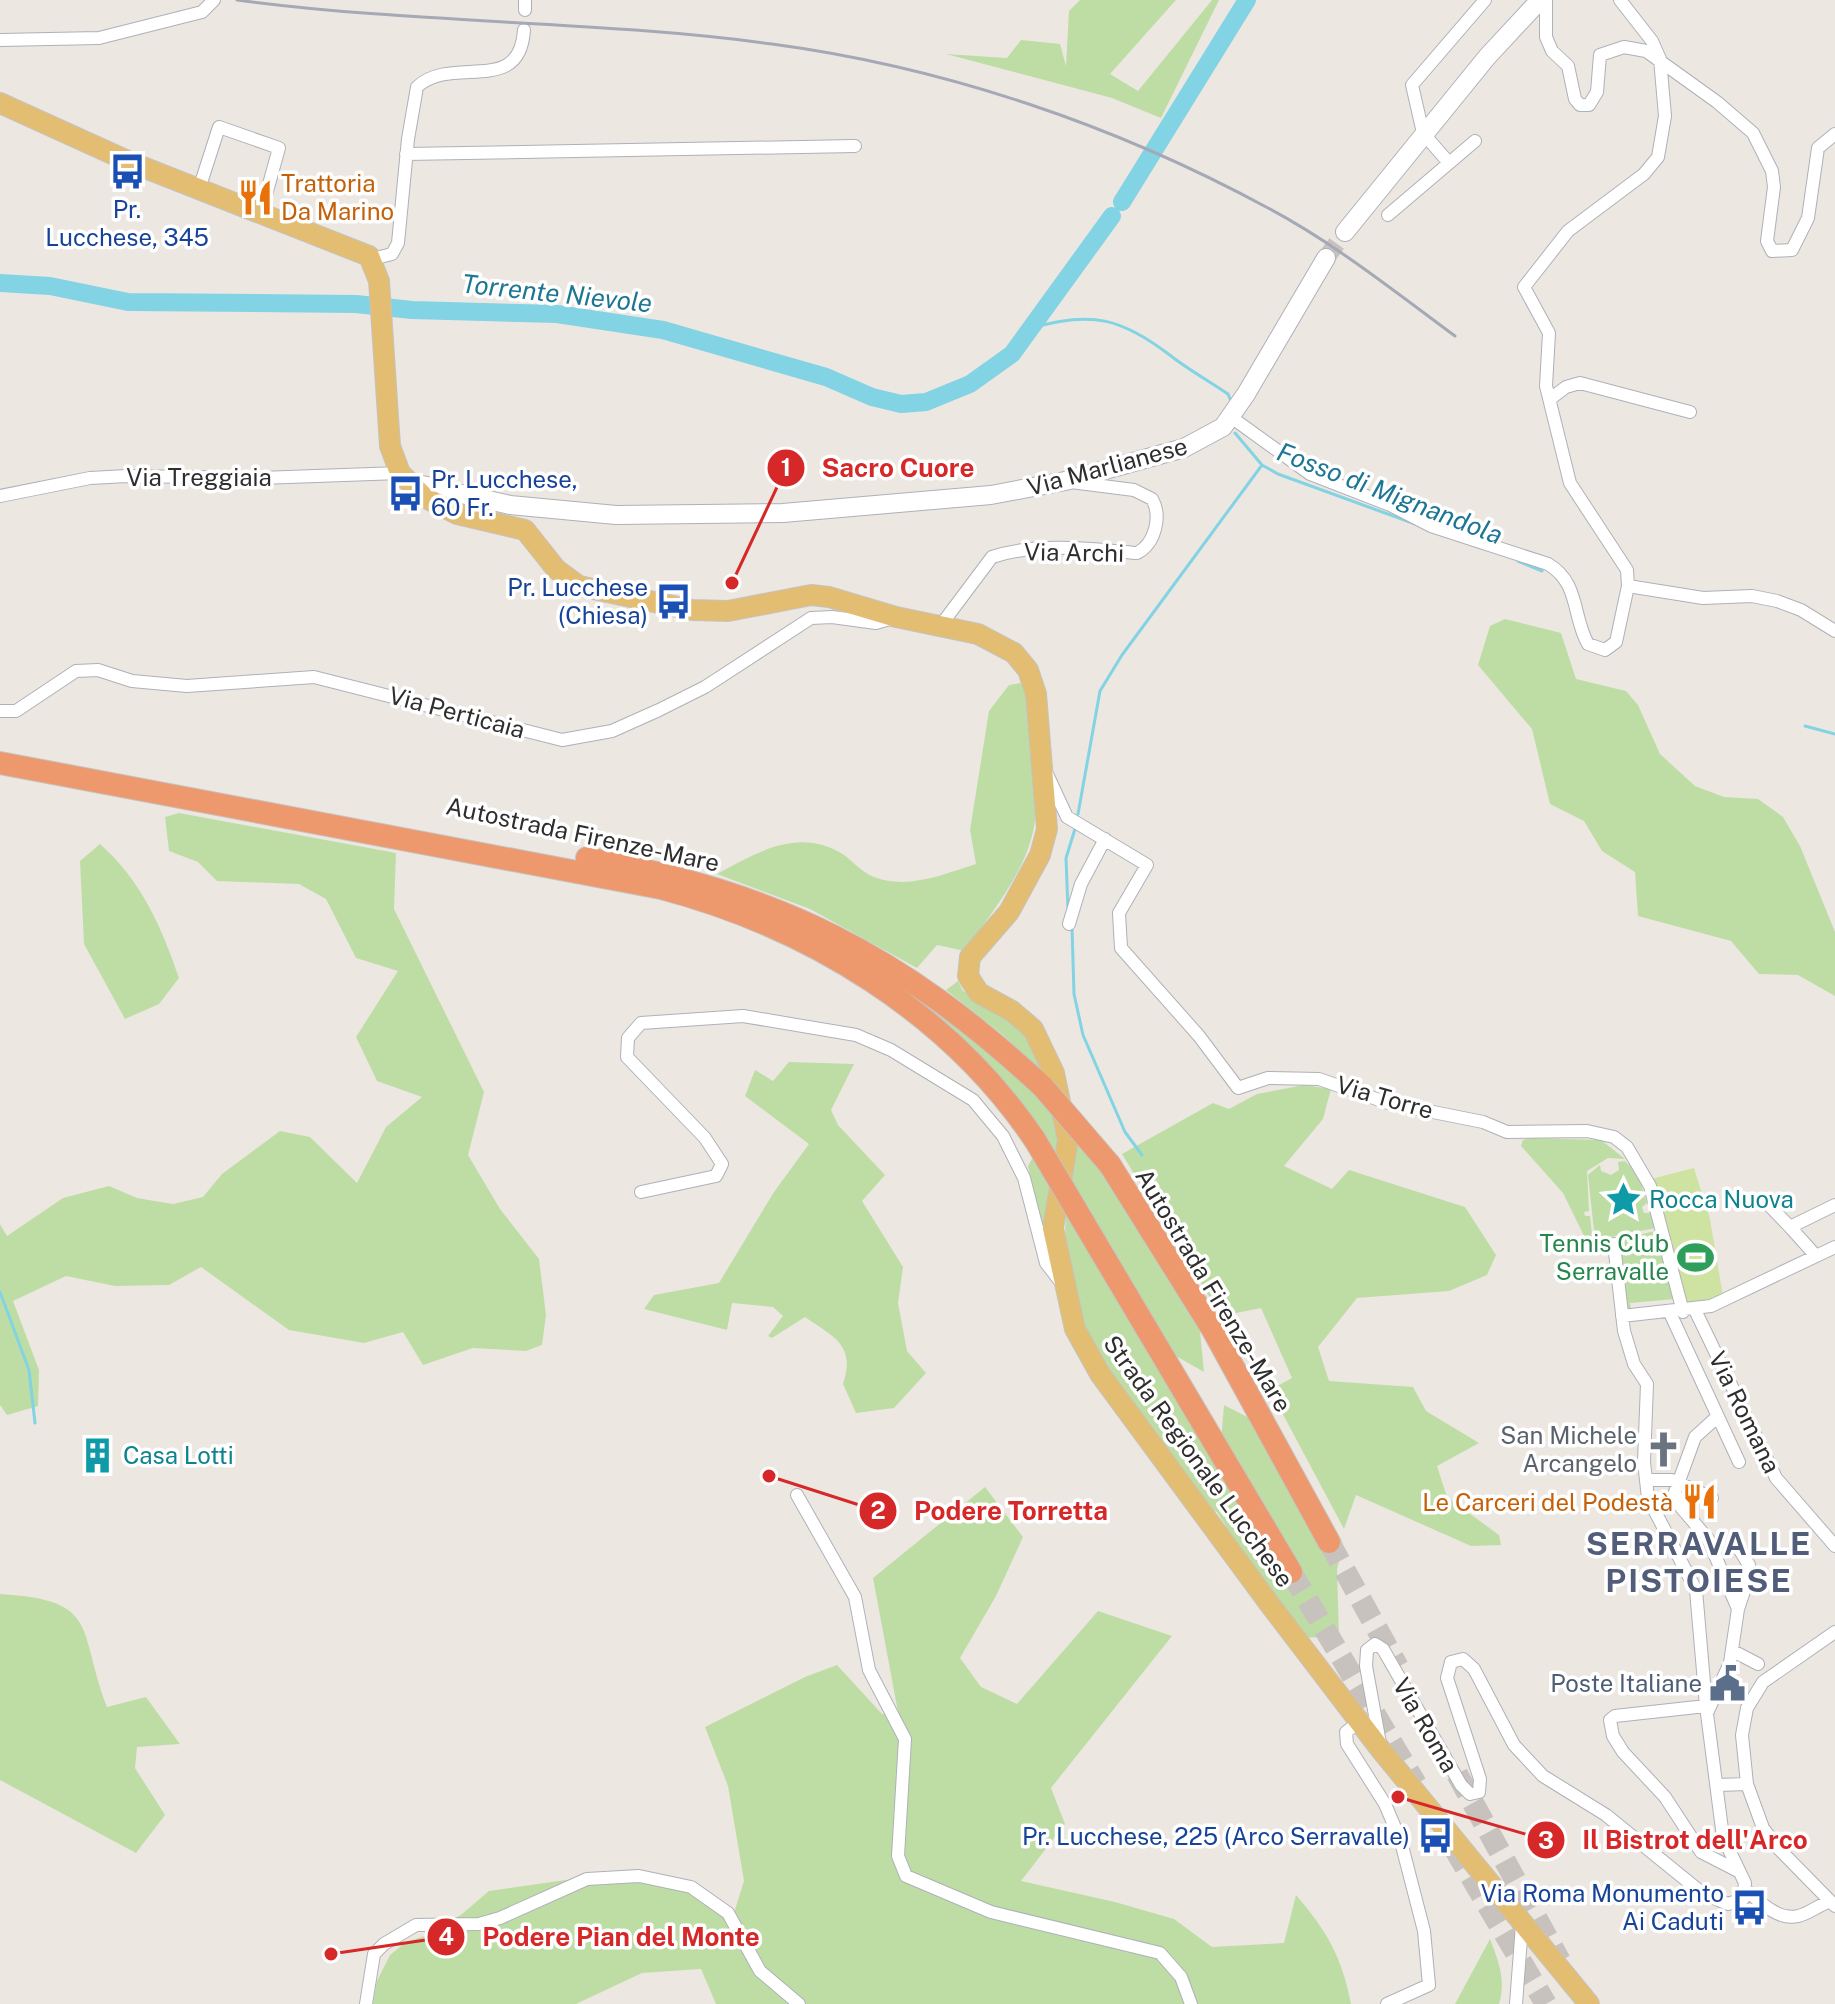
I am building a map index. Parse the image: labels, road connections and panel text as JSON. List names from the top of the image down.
{
  "streets": {
    "highway": ["Autostrada Firenze-Mare"],
    "main road": ["Strada Regionale Lucchese"],
    "street": [
      "Via Marlianese",
      "Via Treggiaia",
      "Via Archi",
      "Via Perticaia",
      "Via Torre",
      "Via Romana",
      "Via Roma"
    ]
  },
  "crossings": [
    ["Via Marlianese", "Via Treggiaia"],
    ["Via Marlianese", "Via Archi"],
    ["Via Marlianese", "Strada Regionale Lucchese"],
    ["Via Treggiaia", "Strada Regionale Lucchese"],
    ["Via Archi", "Strada Regionale Lucchese"],
    ["Via Perticaia", "Strada Regionale Lucchese"],
    ["Via Torre", "Via Romana"],
    ["Strada Regionale Lucchese", "Via Roma"]
  ],
  "districts": ["SERRAVALLE PISTOIESE"],
  "water": ["Torrente Nievole", "Fosso di Mignandola"],
  "places": {
    "bus stop": [
      "Pr. Lucchese, 345",
      "Pr. Lucchese, 60 Fr.",
      "Pr. Lucchese (Chiesa)",
      "Pr. Lucchese, 225 (Arco Serravalle)",
      "Via Roma Monumento Ai Caduti"
    ],
    "restaurant": ["Trattoria Da Marino", "Le Carceri del Podestà"],
    "other": [
      "Sacro Cuore",
      "Podere Torretta",
      "Il Bistrot dell'Arco",
      "Podere Pian del Monte"
    ],
    "place": ["Rocca Nuova"],
    "sports": ["Tennis Club Serravalle"],
    "church": ["San Michele Arcangelo"],
    "building": ["Casa Lotti"],
    "public building": ["Poste Italiane"]
  }
}
